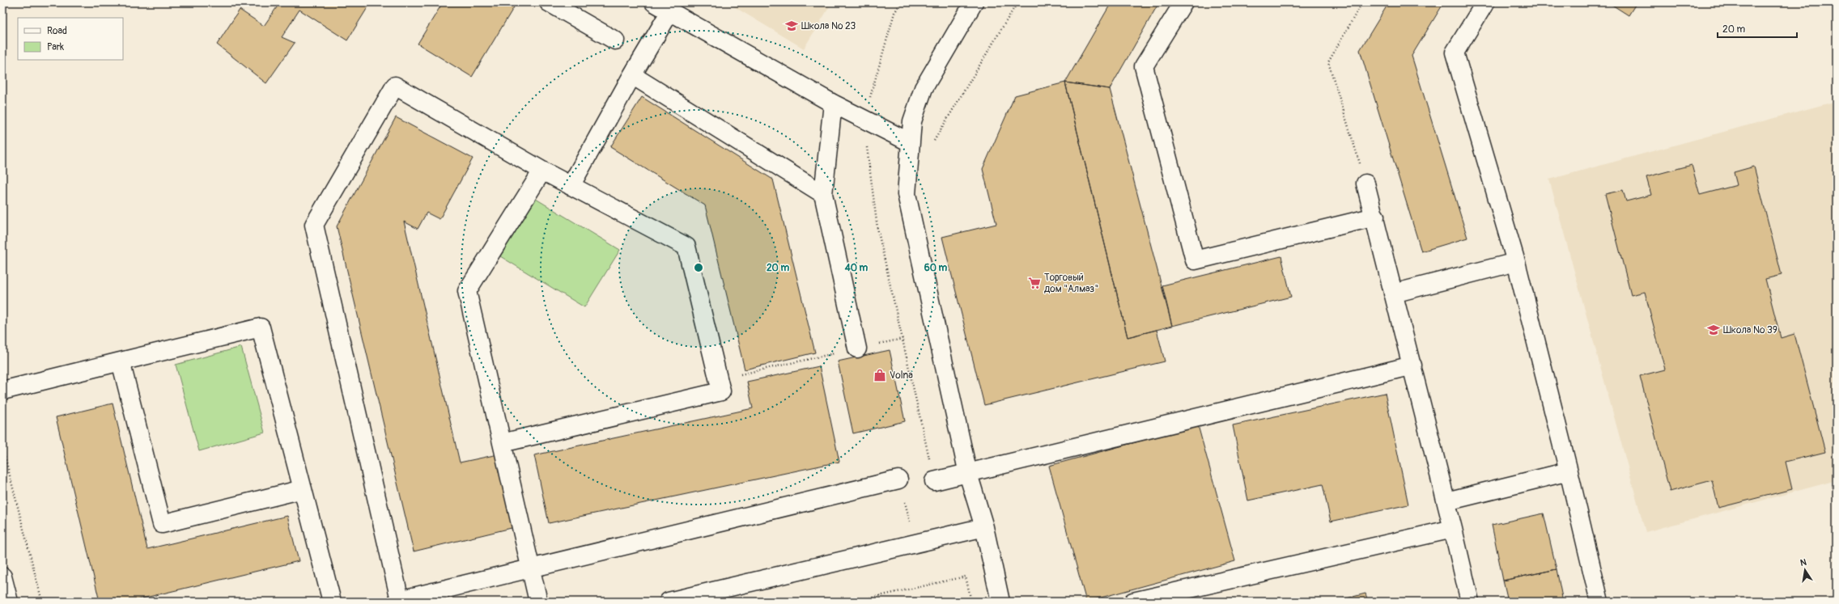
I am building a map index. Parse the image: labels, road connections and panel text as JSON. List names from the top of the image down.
{
  "places": {
    "school or university": ["Школа № 23", "Школа № 39"],
    "supermarket": ["Торговый дом \"Алмаз\""],
    "shop": ["Volna"]
  },
  "legend": ["Road", "Park"],
  "scale_bar": "20 m",
  "north": "top",
  "rings": ["20 m", "40 m", "60 m"]
}
